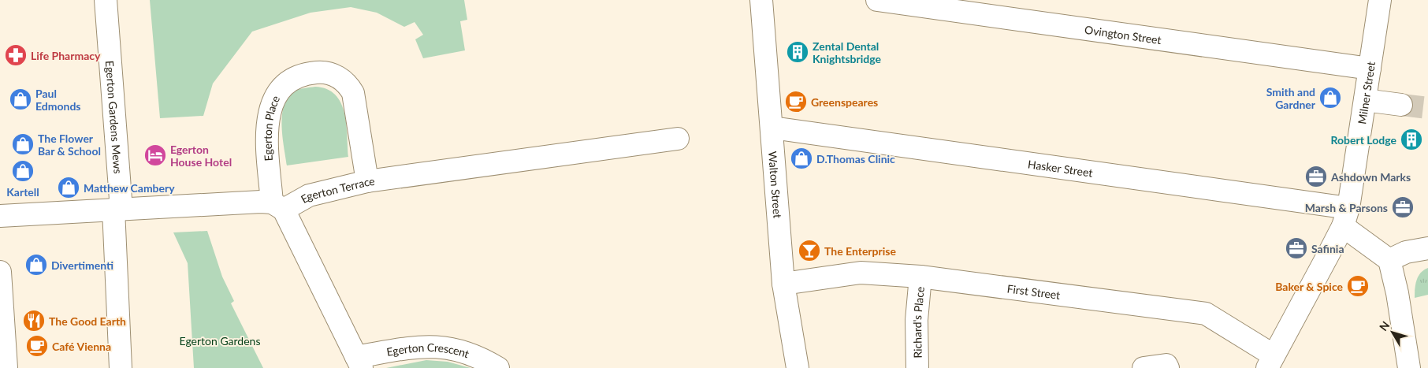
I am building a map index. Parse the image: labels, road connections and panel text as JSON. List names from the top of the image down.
{
  "streets": {
    "main road": [
      "Ovington Street",
      "Milner Street",
      "Egerton Gardens Mews",
      "Egerton Place",
      "Hasker Street",
      "Walton Street",
      "Egerton Terrace",
      "First Street",
      "Richard's Place",
      "Egerton Crescent"
    ]
  },
  "crossings": [
    ["Ovington Street", "Milner Street"],
    ["Milner Street", "Hasker Street"],
    ["Milner Street", "First Street"],
    ["Egerton Place", "Egerton Terrace"],
    ["Hasker Street", "Walton Street"],
    ["Walton Street", "First Street"],
    ["First Street", "Richard's Place"]
  ],
  "parks": ["Egerton Gardens"],
  "places": {
    "building": ["Zental Dental Knightsbridge", "Robert Lodge"],
    "pharmacy": ["Life Pharmacy"],
    "shop": [
      "Smith and Gardner",
      "Paul Edmonds",
      "The Flower Bar & School",
      "D.Thomas Clinic",
      "Kartell",
      "Matthew Cambery",
      "Divertimenti"
    ],
    "cafe": ["Greenspeares", "Baker & Spice", "Café Vienna"],
    "hotel": ["Egerton House Hotel"],
    "office": ["Ashdown Marks", "Marsh & Parsons", "Safinia"],
    "bar": ["The Enterprise"],
    "restaurant": ["The Good Earth"]
  },
  "north": "top left"
}
